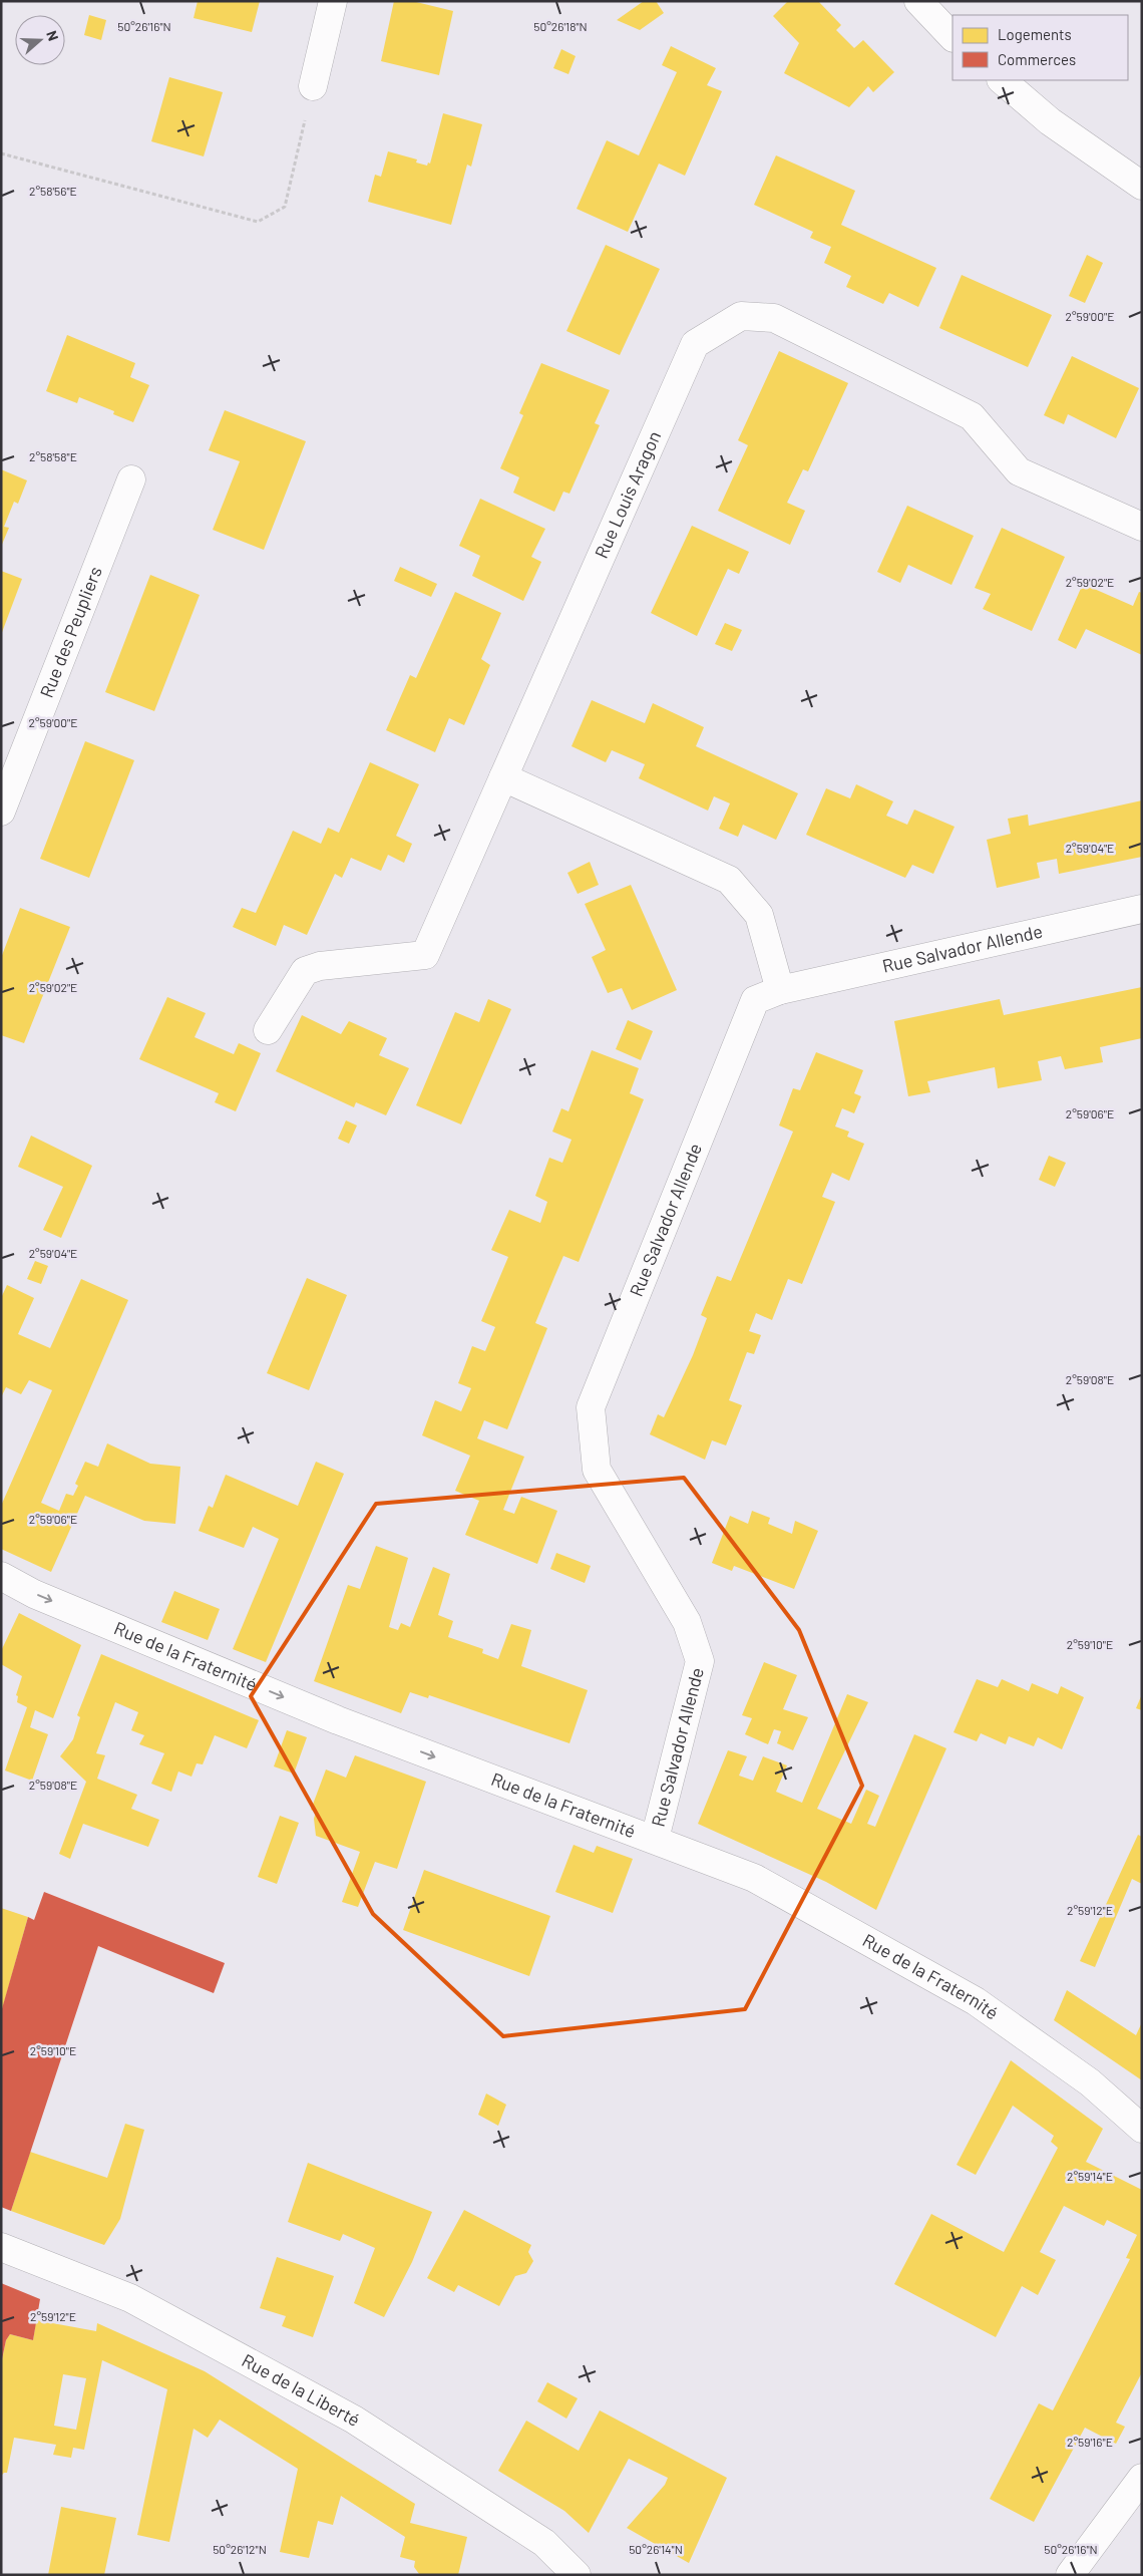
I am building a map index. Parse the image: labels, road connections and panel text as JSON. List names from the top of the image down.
{
  "streets": {
    "street": [
      "Rue Louis Aragon",
      "Rue des Peupliers",
      "Rue Salvador Allende",
      "Rue de la Fraternité",
      "Rue de la Liberté"
    ]
  },
  "crossings": [
    ["Rue Salvador Allende", "Rue de la Fraternité"]
  ],
  "one_way": ["Rue de la Fraternité"],
  "legend": ["Logements", "Commerces"],
  "north": "right",
  "coordinates": [
    "50°26'18\"N",
    "50°26'16\"N",
    "2°58'56\"E",
    "2°59'00\"E",
    "2°58'58\"E",
    "2°59'02\"E",
    "2°59'04\"E",
    "2°59'06\"E",
    "2°59'08\"E",
    "2°59'10\"E",
    "2°59'12\"E",
    "2°59'14\"E",
    "2°59'16\"E",
    "50°26'12\"N",
    "50°26'14\"N"
  ]
}
